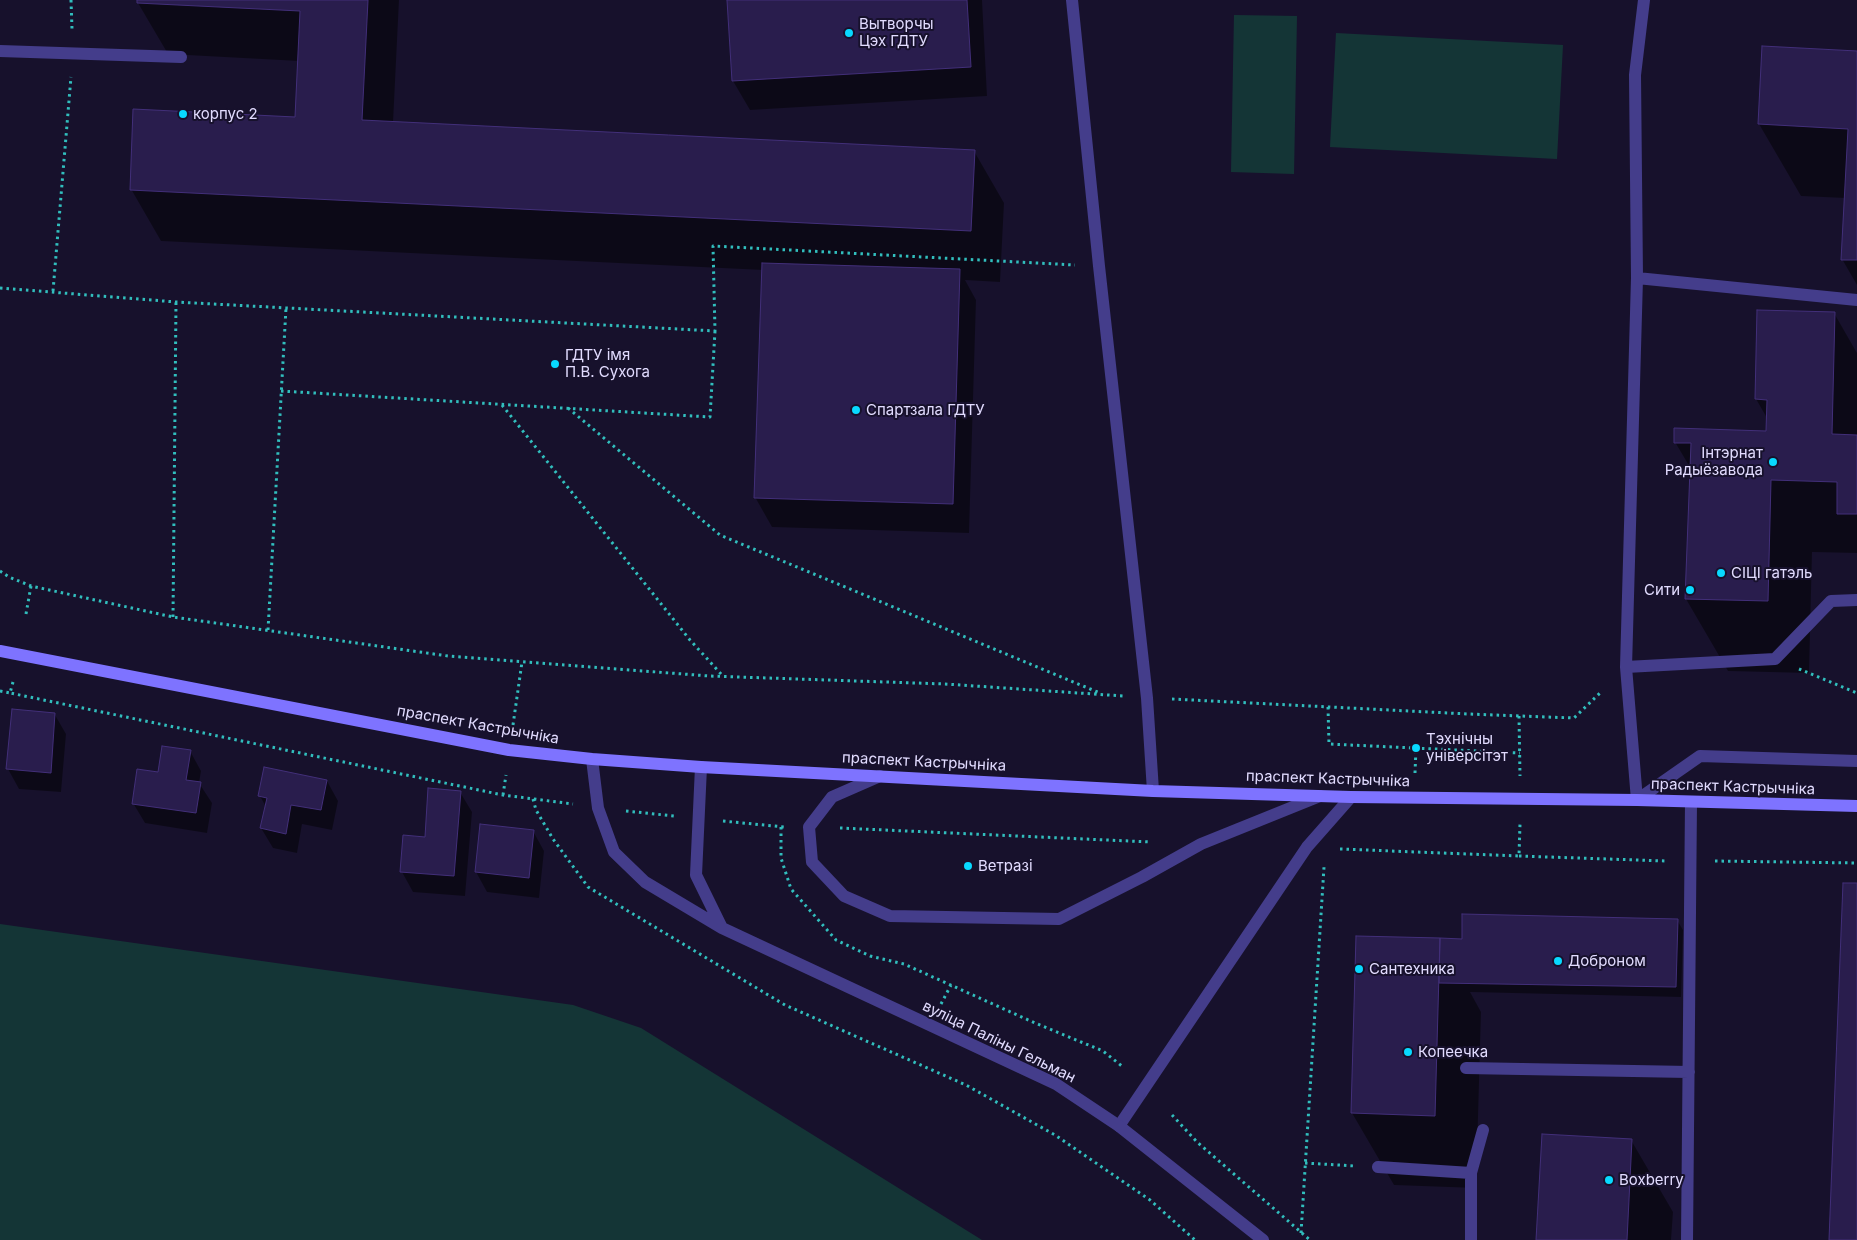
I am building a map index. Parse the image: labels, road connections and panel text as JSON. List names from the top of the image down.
{
  "streets": {
    "main road": ["праспект Кастрычніка"],
    "street": ["вуліца Паліны Гельман"]
  },
  "crossings": [
    ["праспект Кастрычніка", "вуліца Паліны Гельман"]
  ],
  "places": [
    "Вытворчы Цэх ГДТУ",
    "корпус 2",
    "ГДТУ імя П.В. Сухога",
    "Спартзала ГДТУ",
    "Інтэрнат Радыёзавода",
    "СІЦІ гатэль",
    "Сити",
    "Тэхнічны універсітэт",
    "Ветразі",
    "Доброном",
    "Сантехника",
    "Копеечка",
    "Boxberry"
  ]
}
